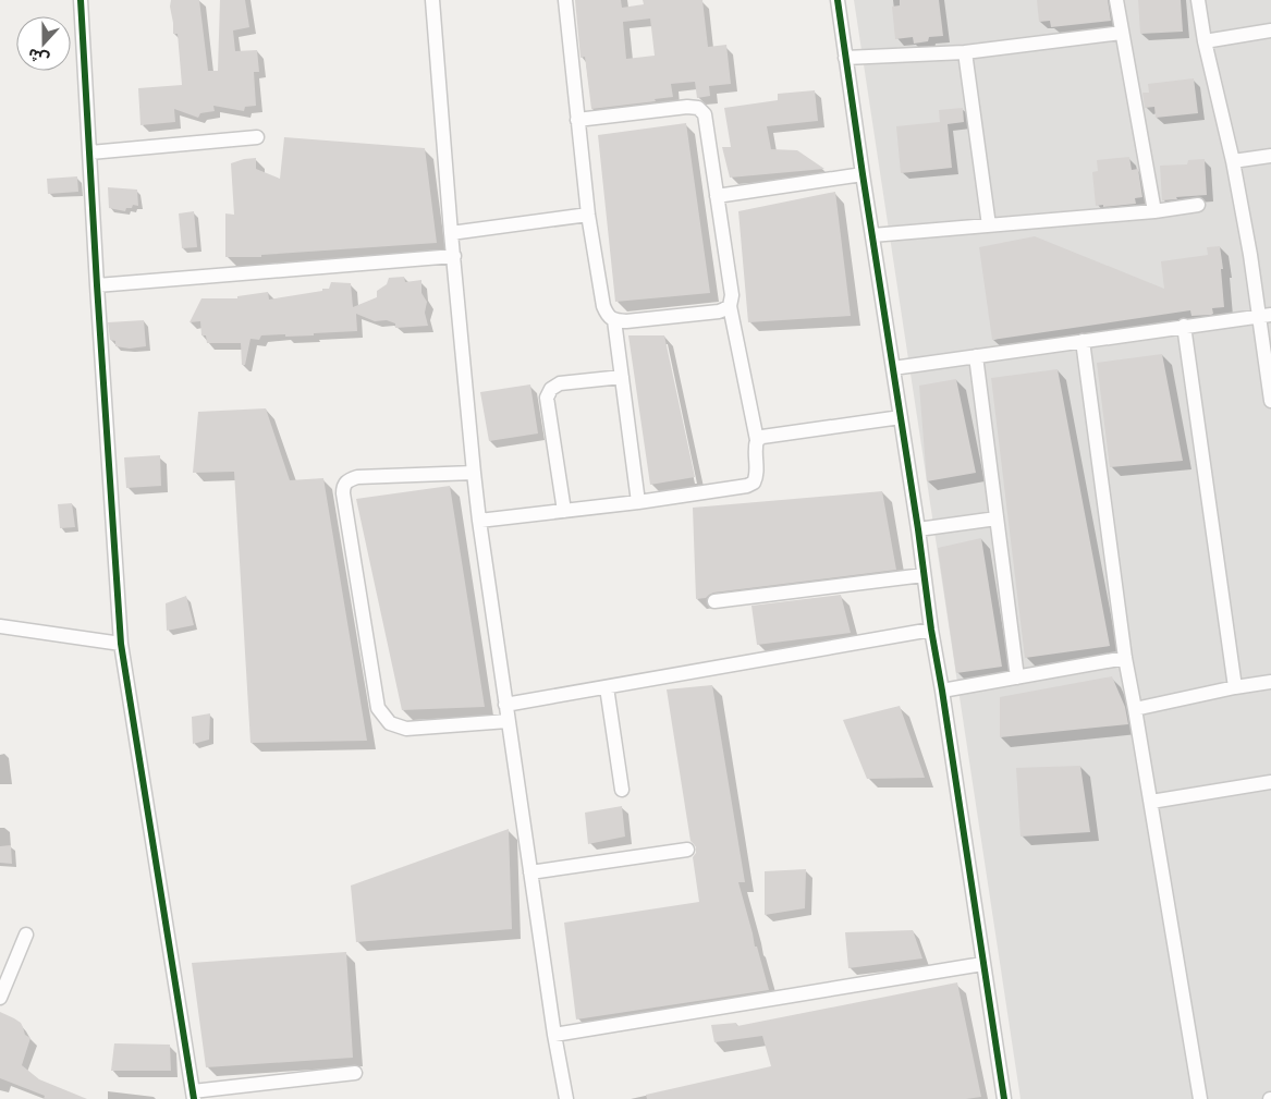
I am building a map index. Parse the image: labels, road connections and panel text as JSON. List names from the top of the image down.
{
  "north": "bottom"
}
